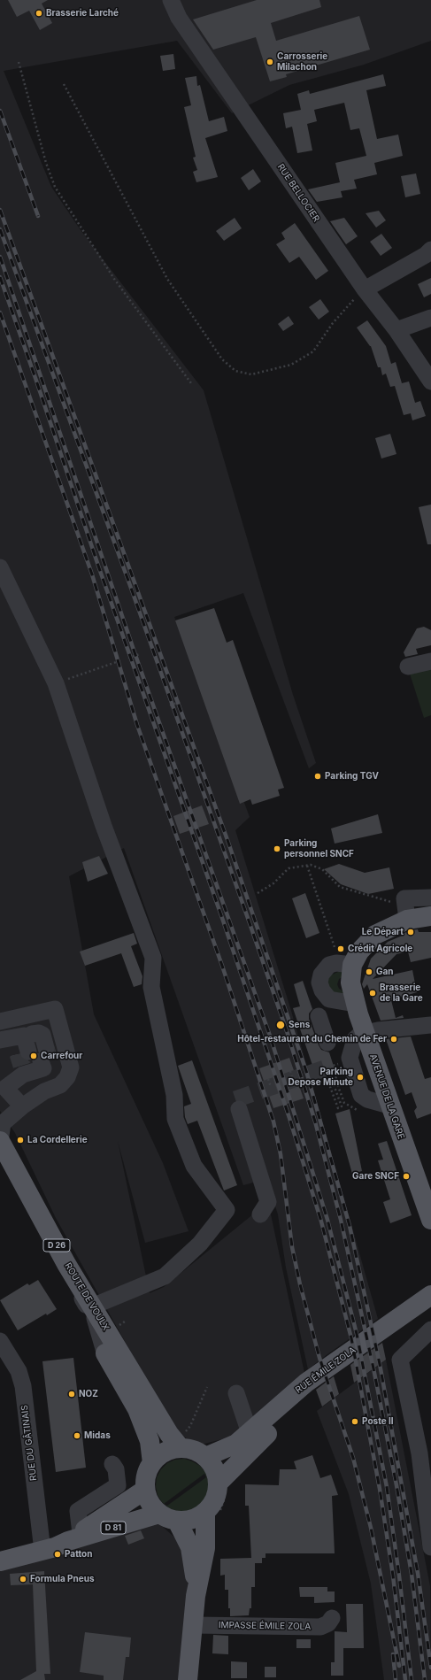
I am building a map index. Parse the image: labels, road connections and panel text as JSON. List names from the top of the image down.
{
  "streets": {
    "main road": [
      "AVENUE DE LA GARE",
      "D 26",
      "ROUTE DE VOULX",
      "RUE ÉMILE ZOLA",
      "D 81"
    ],
    "street": ["RUE BELLOCIER", "RUE DU GÂTINAIS", "IMPASSE ÉMILE ZOLA"]
  },
  "crossings": [
    ["ROUTE DE VOULX", "RUE ÉMILE ZOLA"],
    ["ROUTE DE VOULX", "D 81"],
    ["RUE ÉMILE ZOLA", "D 81"],
    ["RUE DU GÂTINAIS", "D 81"]
  ],
  "places": [
    "Brasserie Larché",
    "Carrosserie Milachon",
    "Parking TGV",
    "Parking personnel SNCF",
    "Le Départ",
    "Crédit Agricole",
    "Gan",
    "Brasserie de la Gare",
    "Sens",
    "Hôtel-restaurant du Chemin de Fer",
    "Carrefour",
    "Parking Depose Minute",
    "La Cordellerie",
    "Gare SNCF",
    "NOZ",
    "Poste II",
    "Midas",
    "Patton",
    "Formula Pneus"
  ]
}
